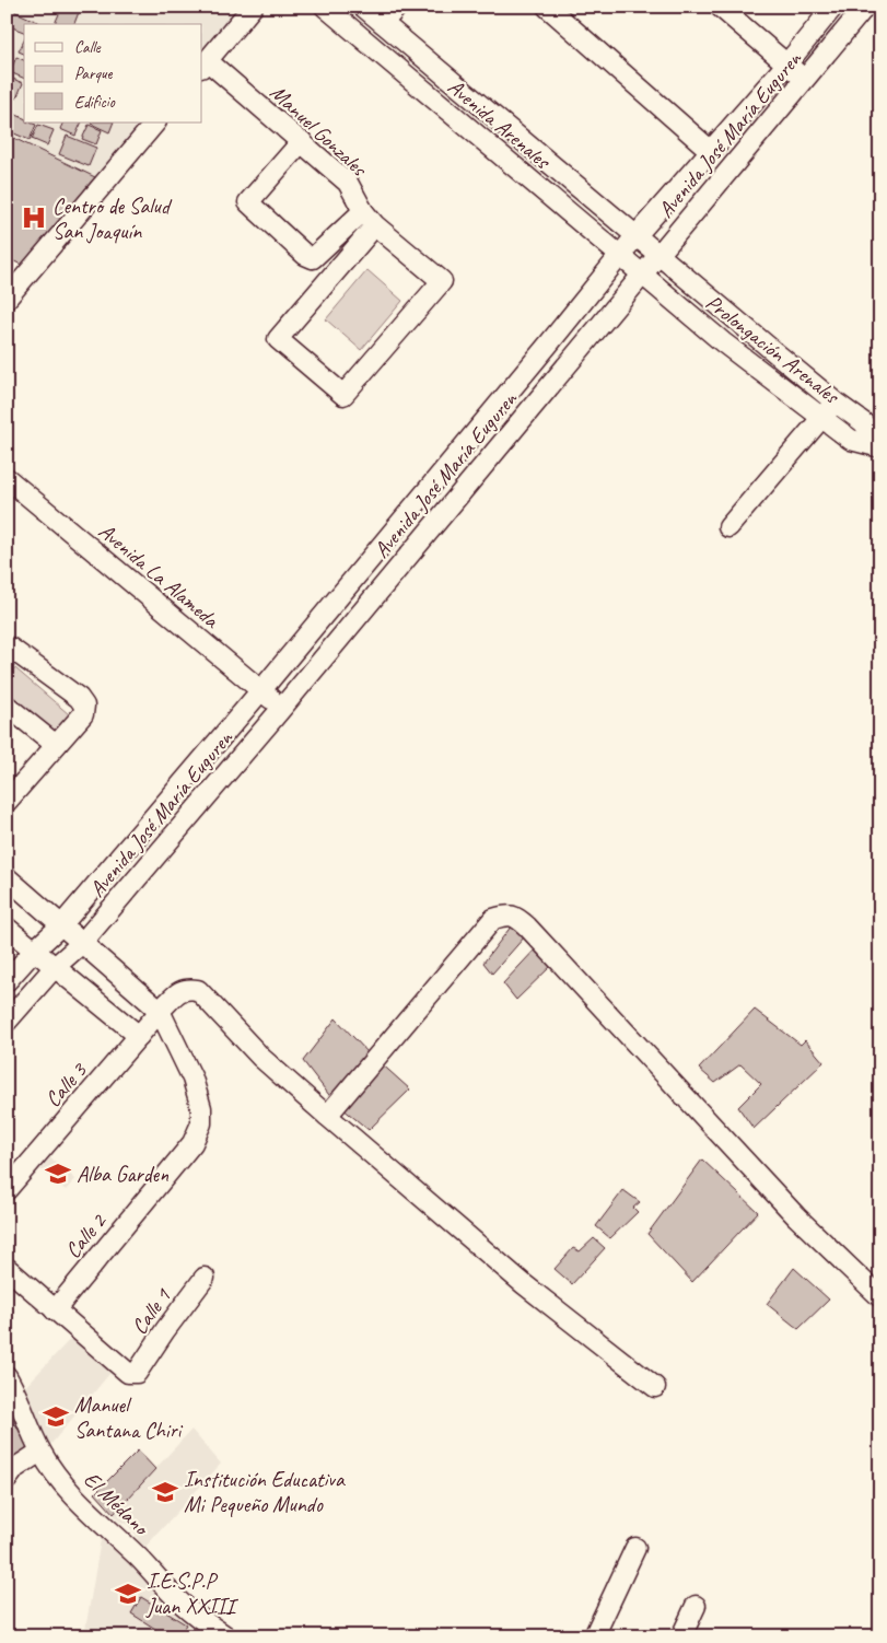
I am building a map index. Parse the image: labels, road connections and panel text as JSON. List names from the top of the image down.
{
  "streets": {
    "street": [
      "Avenida Arenales",
      "Manuel Gonzales",
      "Avenida José María Euguren",
      "Prolongación Arenales",
      "Avenida La Alameda",
      "Calle 3",
      "Calle 2",
      "Calle 1",
      "El Médano"
    ]
  },
  "crossings": [
    ["Avenida Arenales", "Avenida José María Euguren"],
    ["Avenida Arenales", "Prolongación Arenales"],
    ["Avenida José María Euguren", "Prolongación Arenales"],
    ["Avenida José María Euguren", "Avenida La Alameda"],
    ["Calle 3", "Calle 2"],
    ["Calle 2", "Calle 1"]
  ],
  "places": {
    "hospital": ["Centro de Salud San Joaquín"],
    "school or university": [
      "Alba Garden",
      "Manuel Santana Chiri",
      "Institución Educativa Mi Pequeño Mundo",
      "I.E.S.P.P Juan XXIII"
    ]
  },
  "legend": ["Calle", "Parque", "Edificio"]
}
